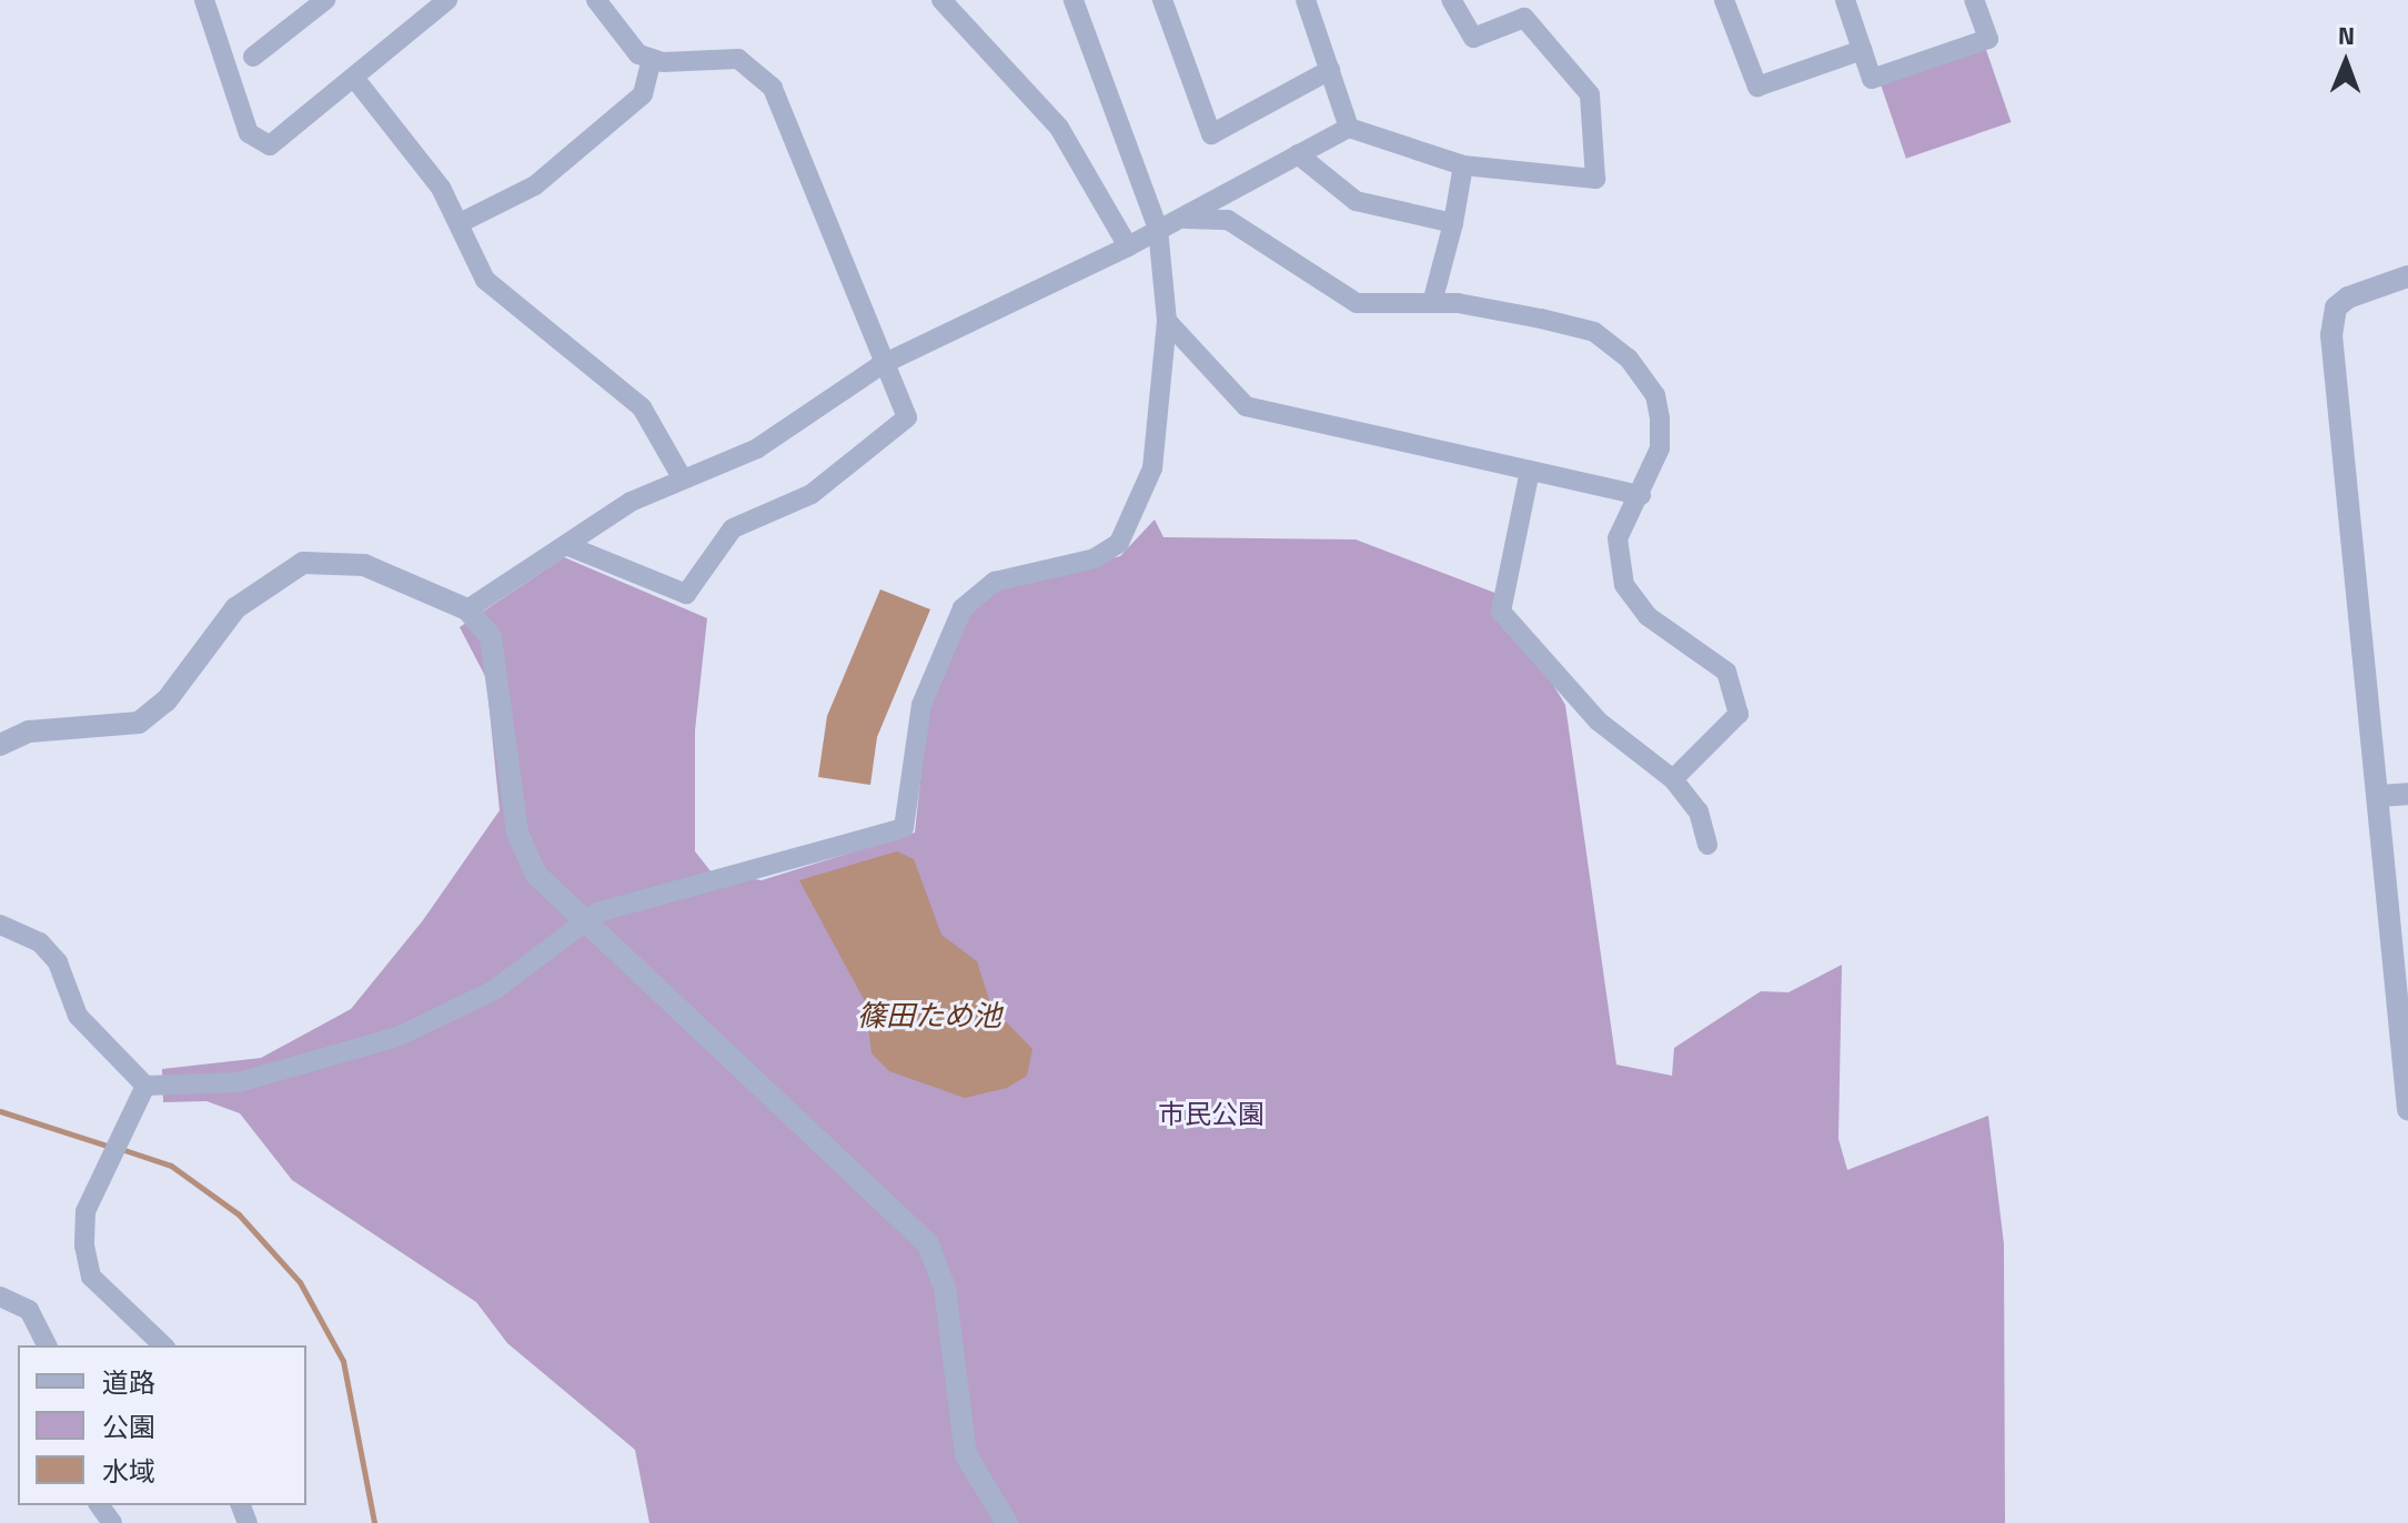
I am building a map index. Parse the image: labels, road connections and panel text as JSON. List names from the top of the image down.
{
  "water": ["篠田ため池"],
  "parks": ["市民公園"],
  "legend": ["道路", "公園", "水域"],
  "north": "top"
}
